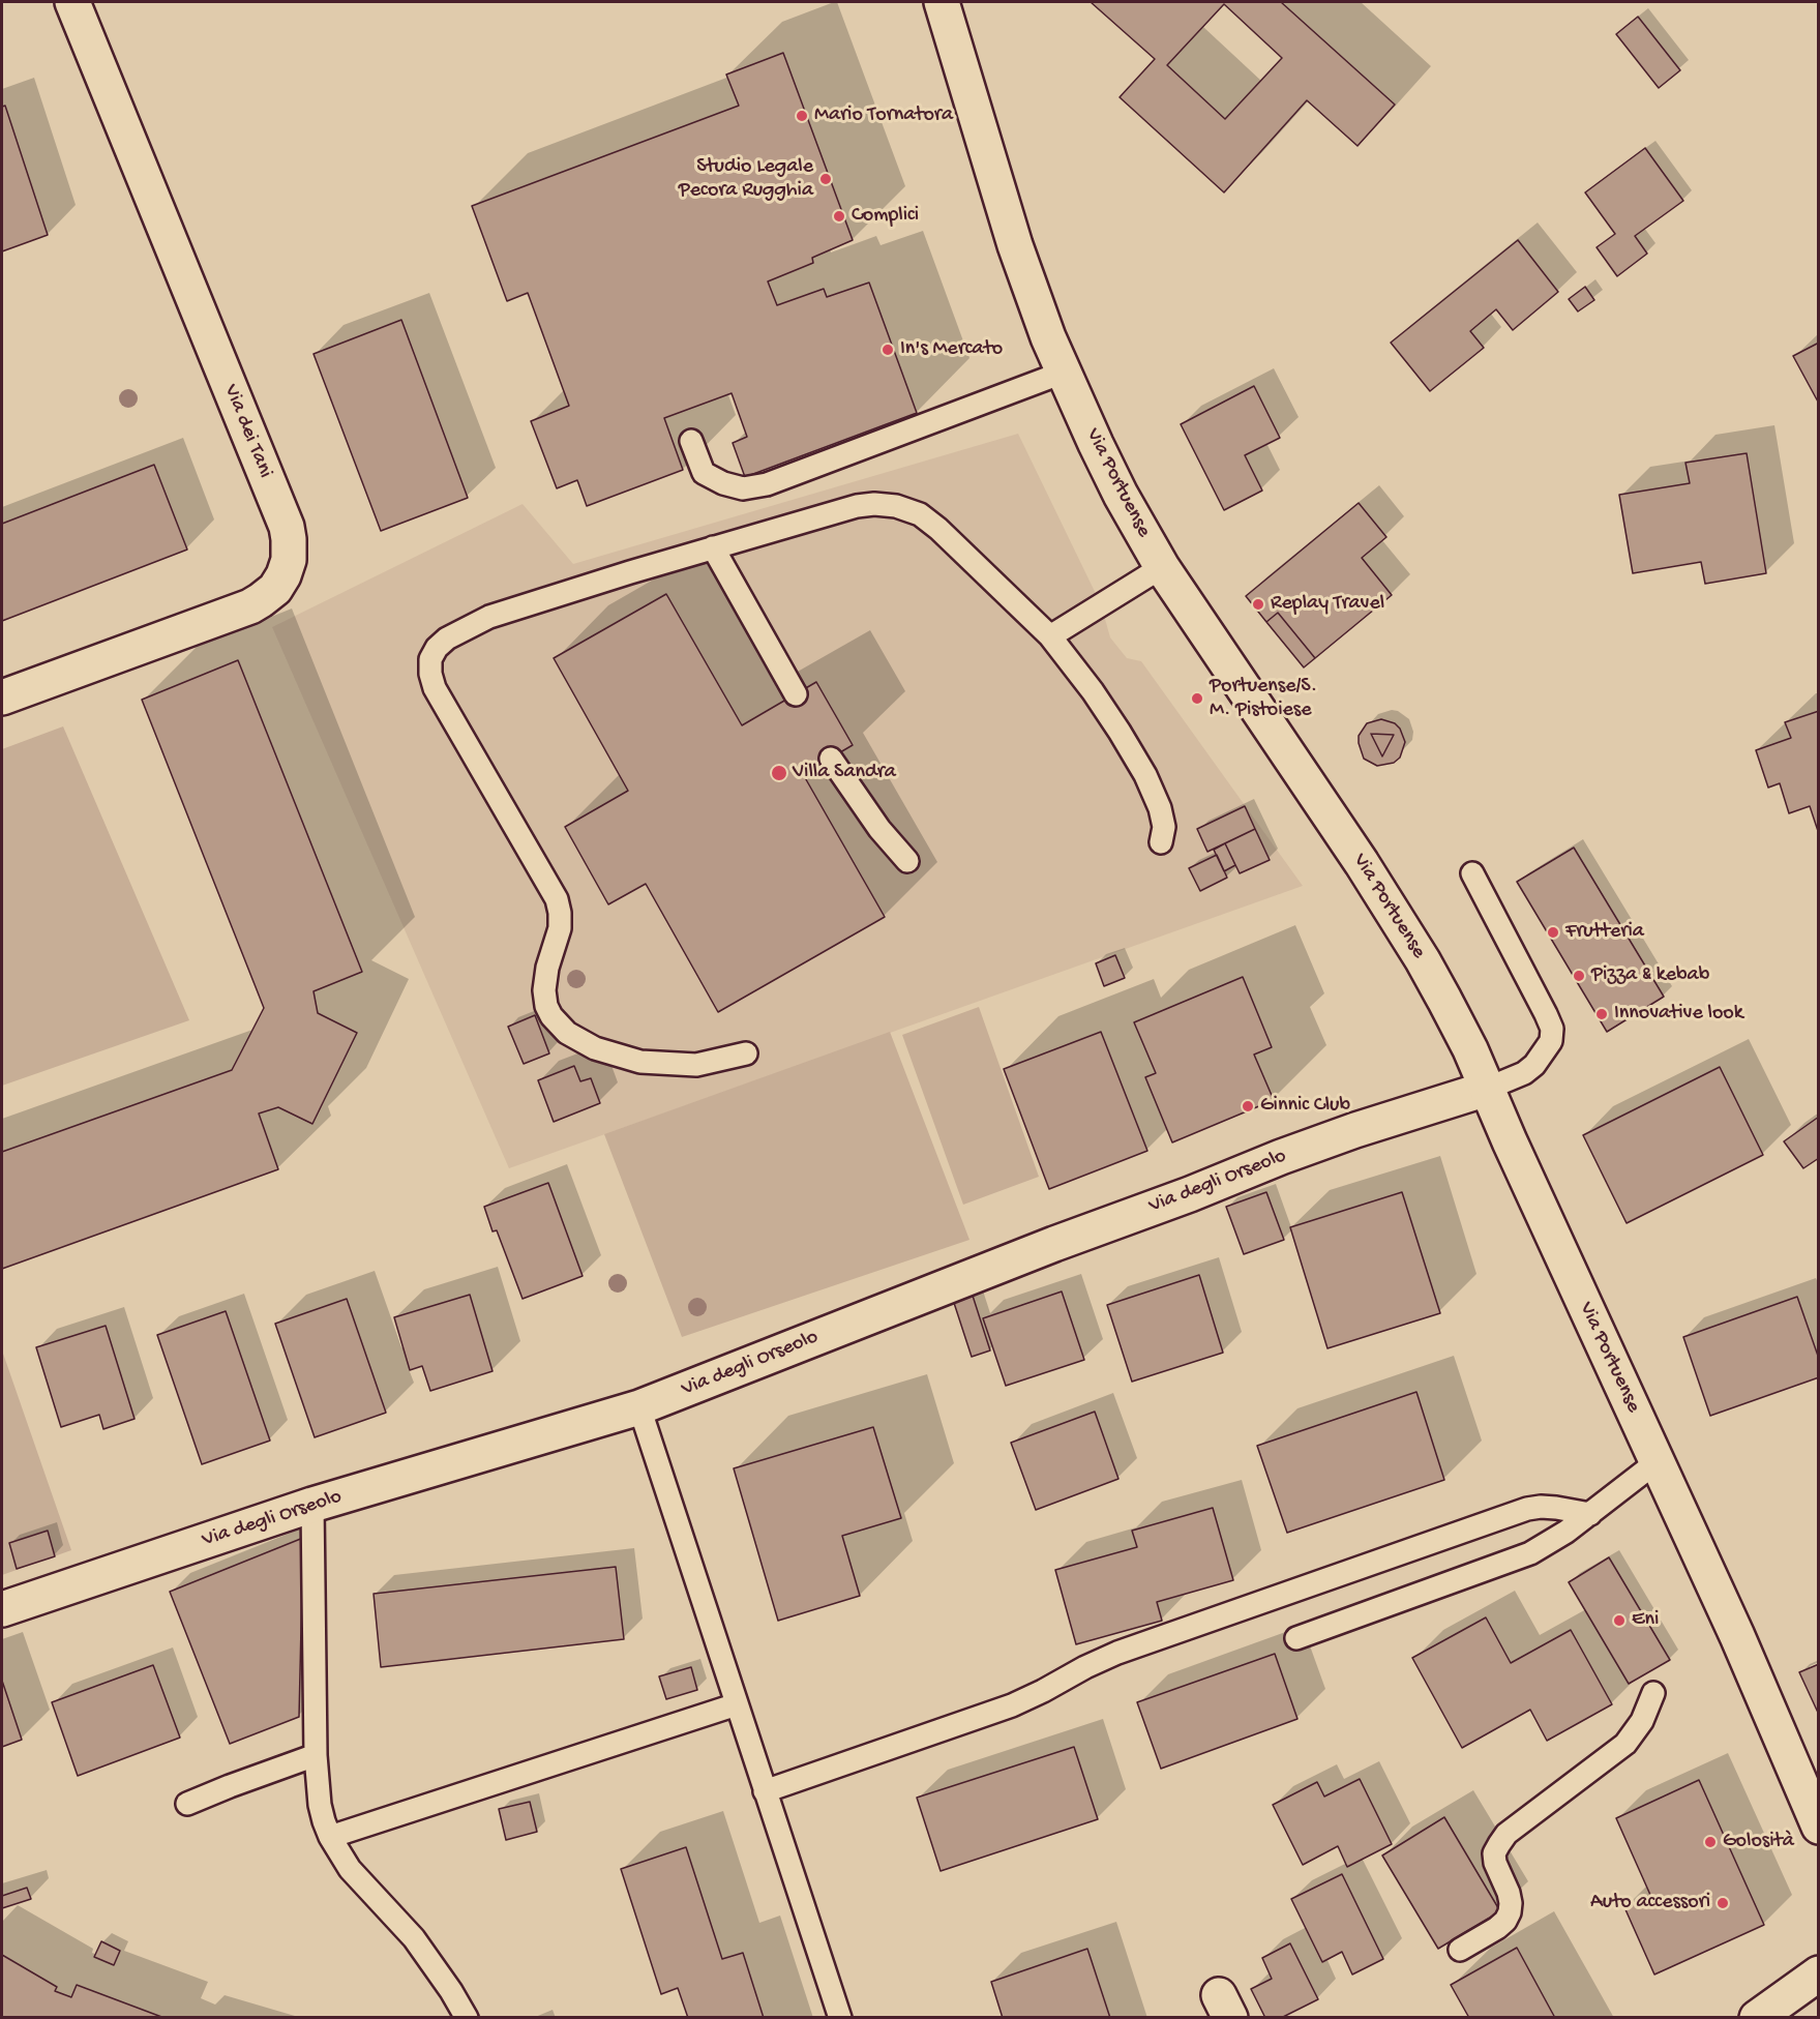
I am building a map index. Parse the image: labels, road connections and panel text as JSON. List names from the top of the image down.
{
  "streets": {
    "street": ["Via dei Tani", "Via Portuense", "Via degli Orseolo"]
  },
  "crossings": [
    ["Via Portuense", "Via degli Orseolo"]
  ],
  "places": [
    "Mario Tornatora",
    "Studio Legale Pecora Rugghia",
    "Complici",
    "In's Mercato",
    "Replay Travel",
    "Portuense/S. M. Pistoiese",
    "Villa Sandra",
    "Frutteria",
    "Pizza & kebab",
    "Innovative look",
    "Ginnic Club",
    "Eni",
    "Golosità",
    "Auto accessori"
  ]
}
